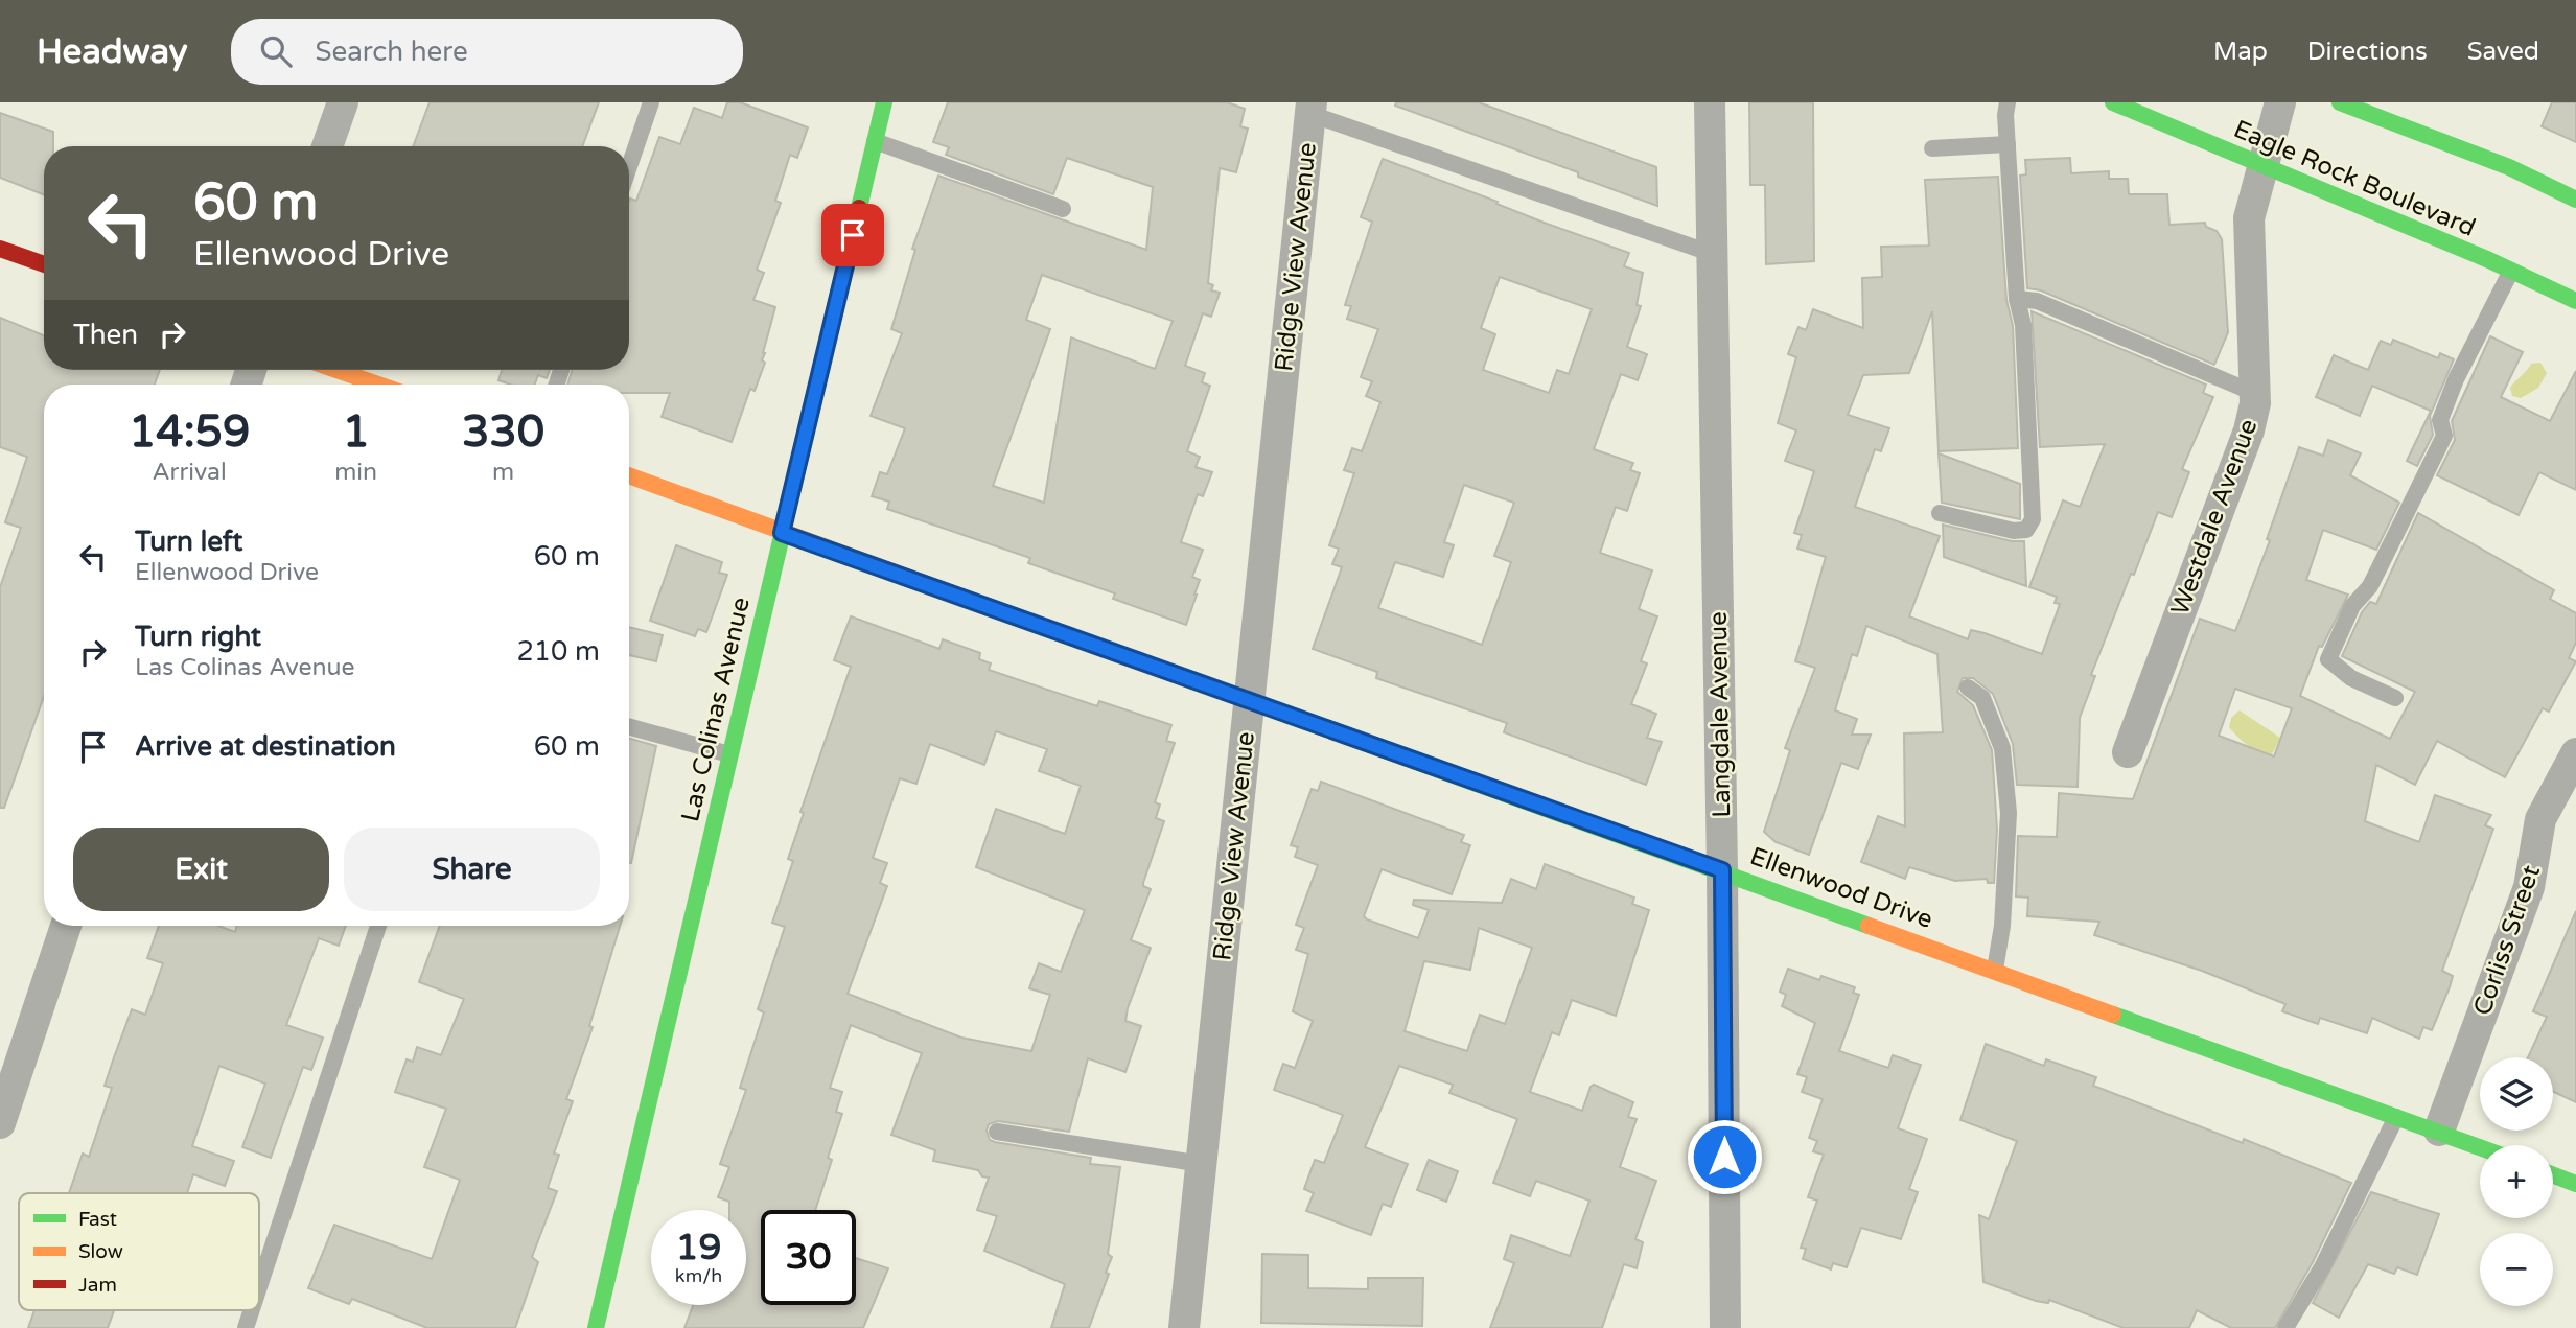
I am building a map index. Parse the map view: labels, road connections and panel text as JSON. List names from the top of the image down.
{
  "streets": {
    "street": [
      "Eagle Rock Boulevard",
      "Ridge View Avenue",
      "Westdale Avenue",
      "Las Colinas Avenue",
      "Langdale Avenue",
      "Ellenwood Drive",
      "Corliss Street"
    ]
  },
  "crossings": [
    ["Eagle Rock Boulevard", "Westdale Avenue"],
    ["Ridge View Avenue", "Ellenwood Drive"],
    ["Las Colinas Avenue", "Ellenwood Drive"],
    ["Langdale Avenue", "Ellenwood Drive"],
    ["Ellenwood Drive", "Corliss Street"]
  ],
  "legend": ["Fast", "Slow", "Jam"],
  "page": {
    "header": "Headway",
    "search": "Search here",
    "nav": ["Map", "Directions", "Saved"],
    "turn": ["60 m", "Ellenwood Drive"],
    "then": "Then",
    "eta": [
      "14:59",
      "Arrival",
      "1",
      "min",
      "330",
      "m"
    ],
    "list": [
      {
        "name": "Turn left",
        "note": "Ellenwood Drive",
        "value": "60 m"
      },
      {
        "name": "Turn right",
        "note": "Las Colinas Avenue",
        "value": "210 m"
      },
      {
        "name": "Arrive at destination",
        "value": "60 m"
      }
    ],
    "buttons": ["Exit", "Share"],
    "map_buttons": ["+", "−"],
    "speed": "19 km/h",
    "limit": "30"
  }
}
